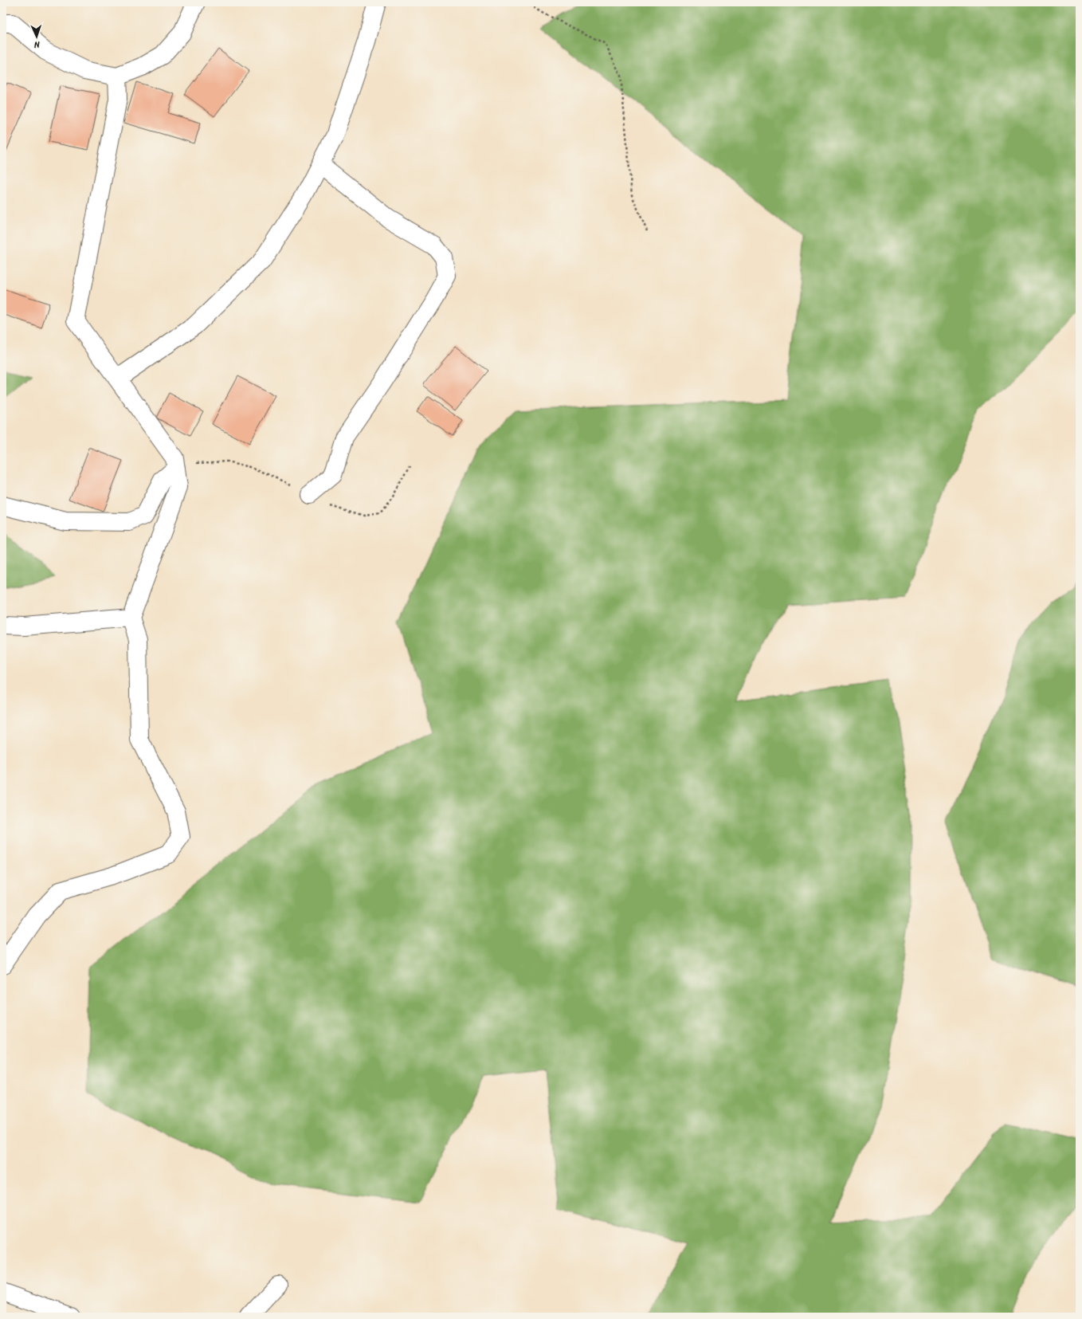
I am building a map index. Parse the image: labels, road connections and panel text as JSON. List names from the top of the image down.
{
  "north": "bottom"
}
